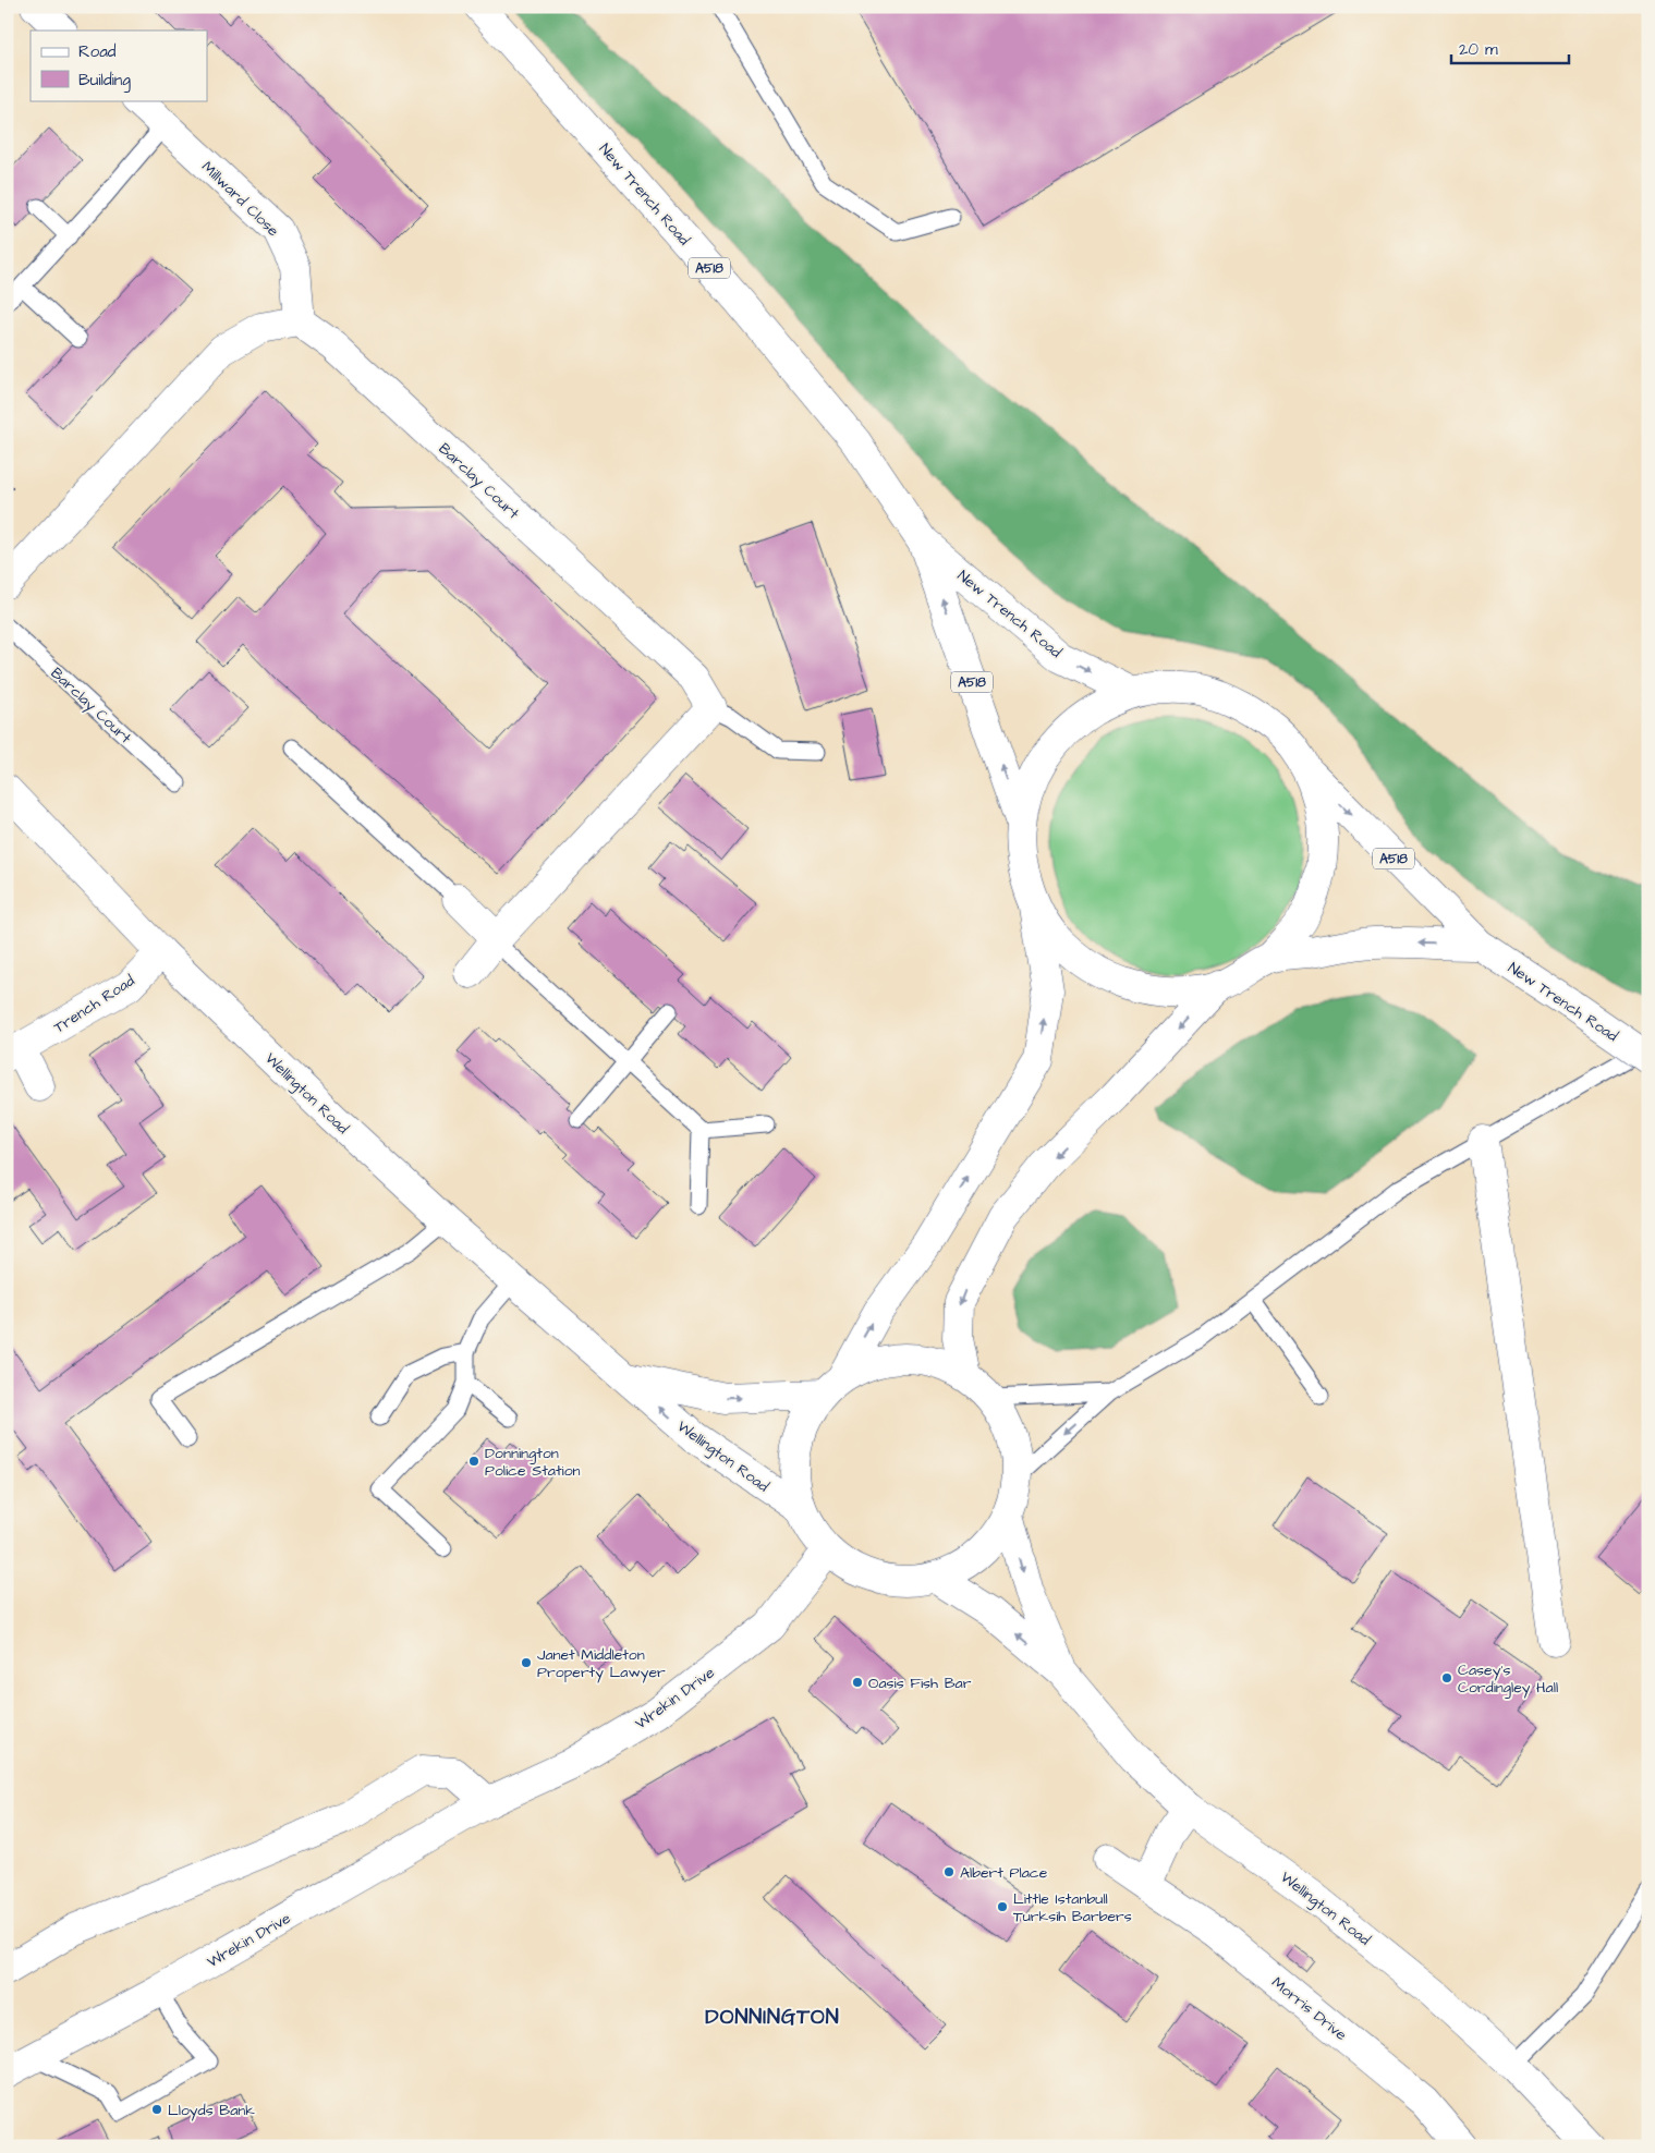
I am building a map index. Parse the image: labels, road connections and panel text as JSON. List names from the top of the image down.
{
  "streets": {
    "main road": [
      "New Trench Road",
      "Millward Close",
      "A518",
      "Barclay Court",
      "Trench Road",
      "Wellington Road",
      "Wrekin Drive",
      "Morris Drive"
    ]
  },
  "crossings": [
    ["Millward Close", "Barclay Court"],
    ["Trench Road", "Wellington Road"]
  ],
  "districts": ["DONNINGTON"],
  "places": [
    "Donnington Police Station",
    "Janet Middleton Property Lawyer",
    "Casey’s Cordingley Hall",
    "Oasis Fish Bar",
    "Albert Place",
    "Little Istanbull Turksih Barbers",
    "Lloyds Bank"
  ],
  "legend": ["Road", "Building"],
  "scale_bar": "20 m"
}
